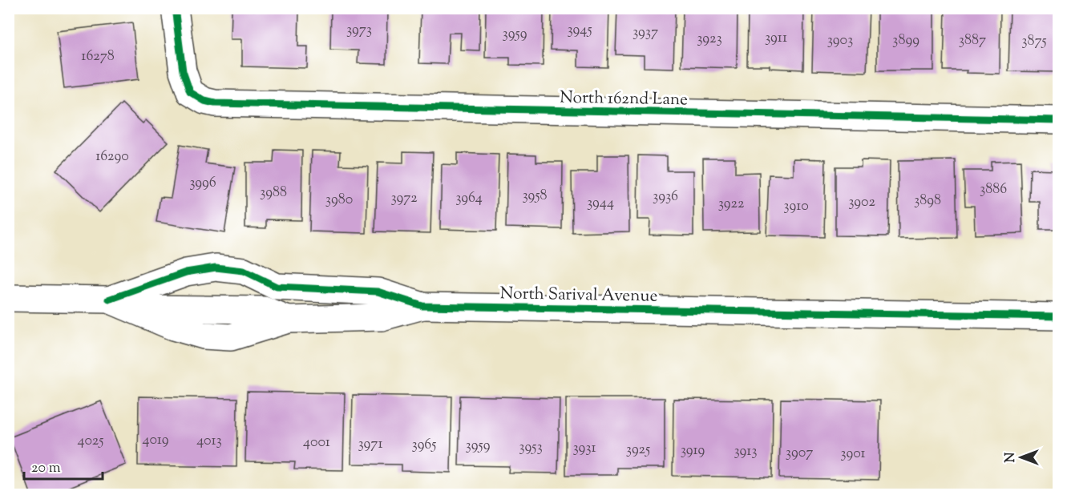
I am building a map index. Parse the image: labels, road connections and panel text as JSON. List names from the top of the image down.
{
  "streets": {
    "street": ["North 162nd Lane", "North Sarival Avenue"]
  },
  "house_numbers": [
    "3973",
    "3945",
    "3937",
    "3959",
    "3911",
    "3923",
    "3903",
    "3899",
    "3887",
    "3875",
    "16278",
    "16290",
    "3996",
    "3886",
    "3988",
    "3958",
    "3936",
    "3972",
    "3964",
    "3980",
    "3898",
    "3902",
    "3944",
    "3922",
    "3910",
    "4019",
    "4025",
    "4013",
    "4001",
    "3971",
    "3965",
    "3959",
    "3953",
    "3931",
    "3925",
    "3919",
    "3913",
    "3907",
    "3901"
  ],
  "scale_bar": "20 m",
  "north": "left"
}
